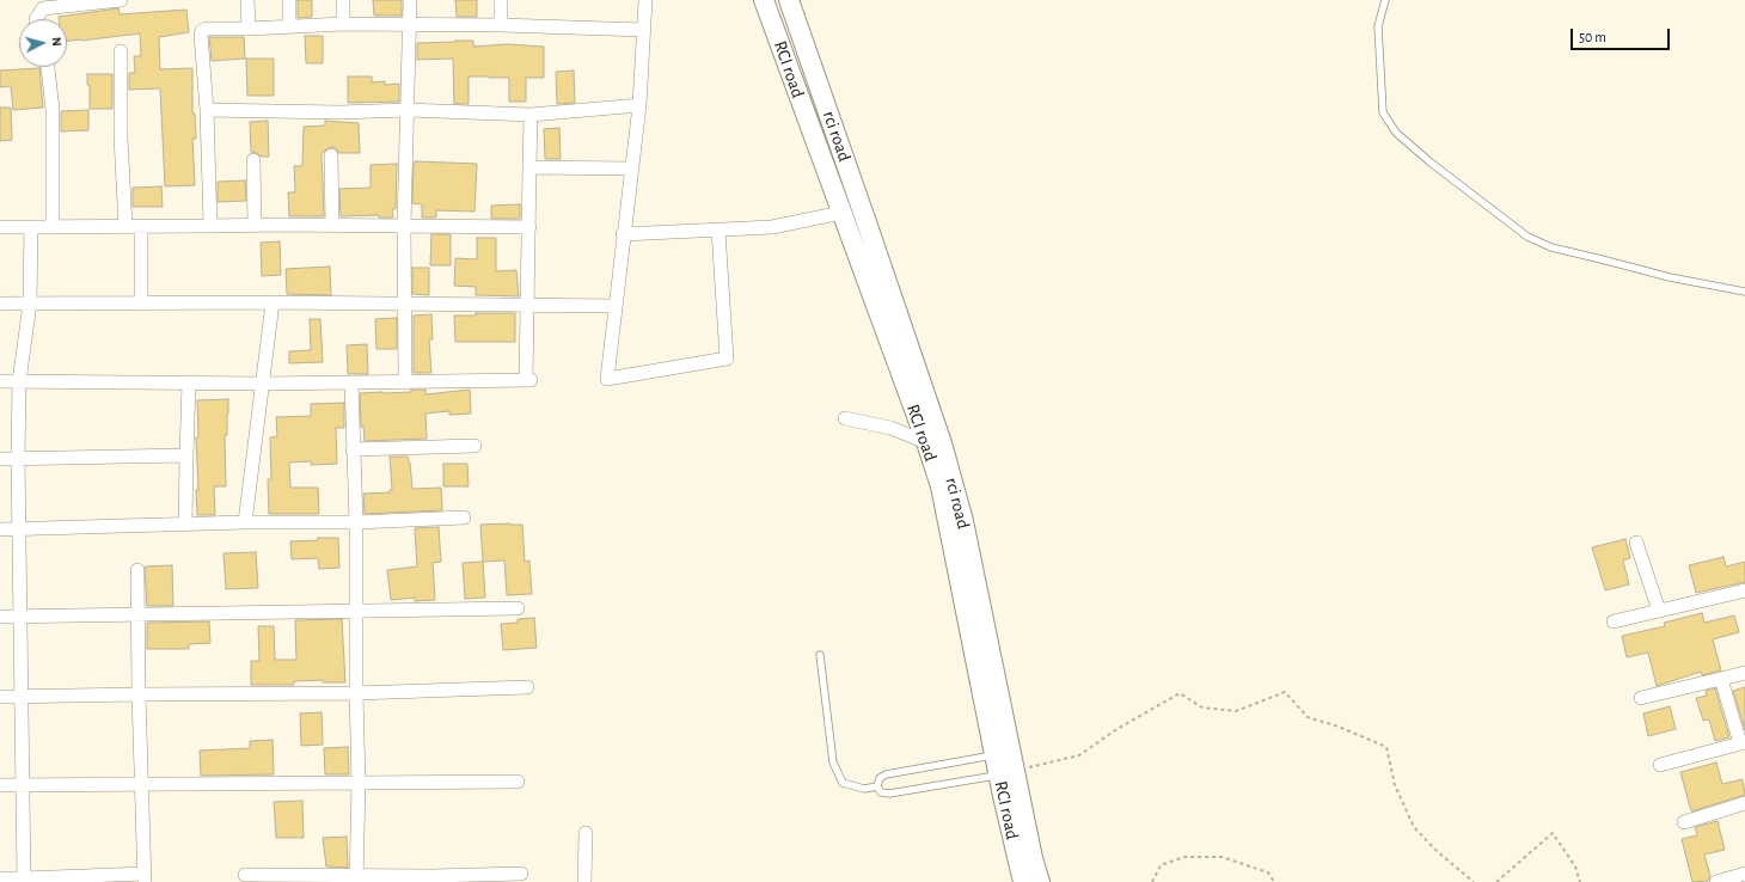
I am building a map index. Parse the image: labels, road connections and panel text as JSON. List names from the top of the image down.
{
  "streets": {
    "main road": ["RCI road", "rci road"]
  },
  "crossings": [
    ["RCI road", "rci road"]
  ],
  "scale_bar": "50 m",
  "north": "right"
}
